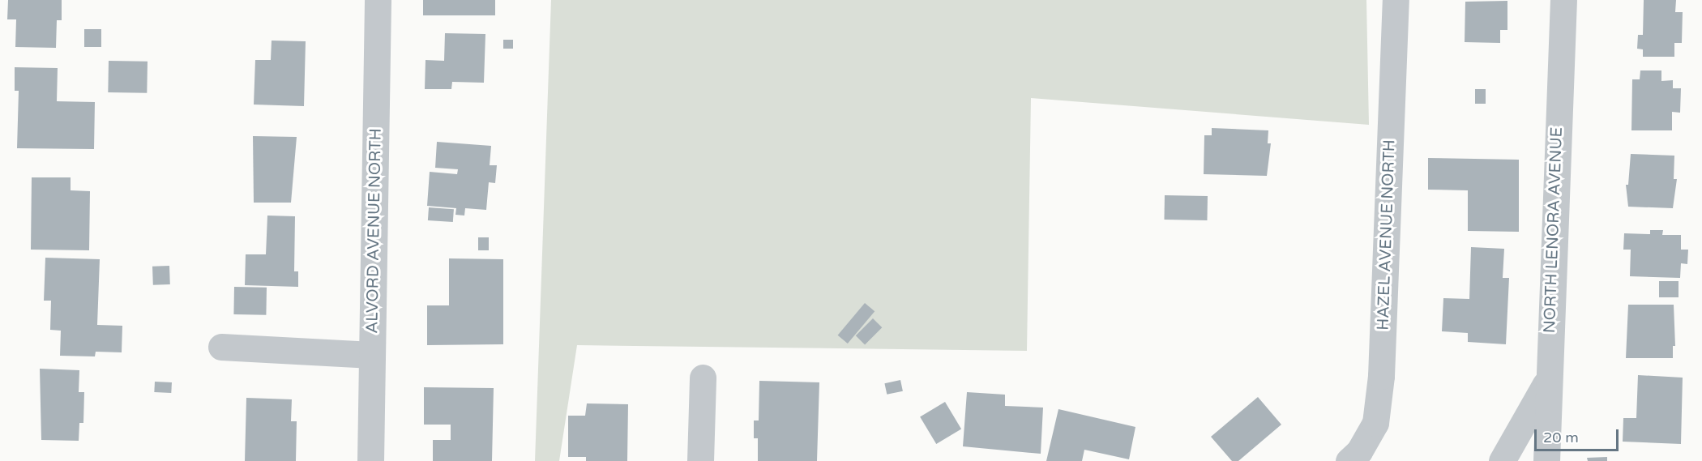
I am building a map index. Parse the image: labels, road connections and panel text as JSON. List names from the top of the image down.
{
  "streets": {
    "street": ["NORTH LENORA AVENUE", "ALVORD AVENUE NORTH", "HAZEL AVENUE NORTH"]
  },
  "scale_bar": "20 m"
}
